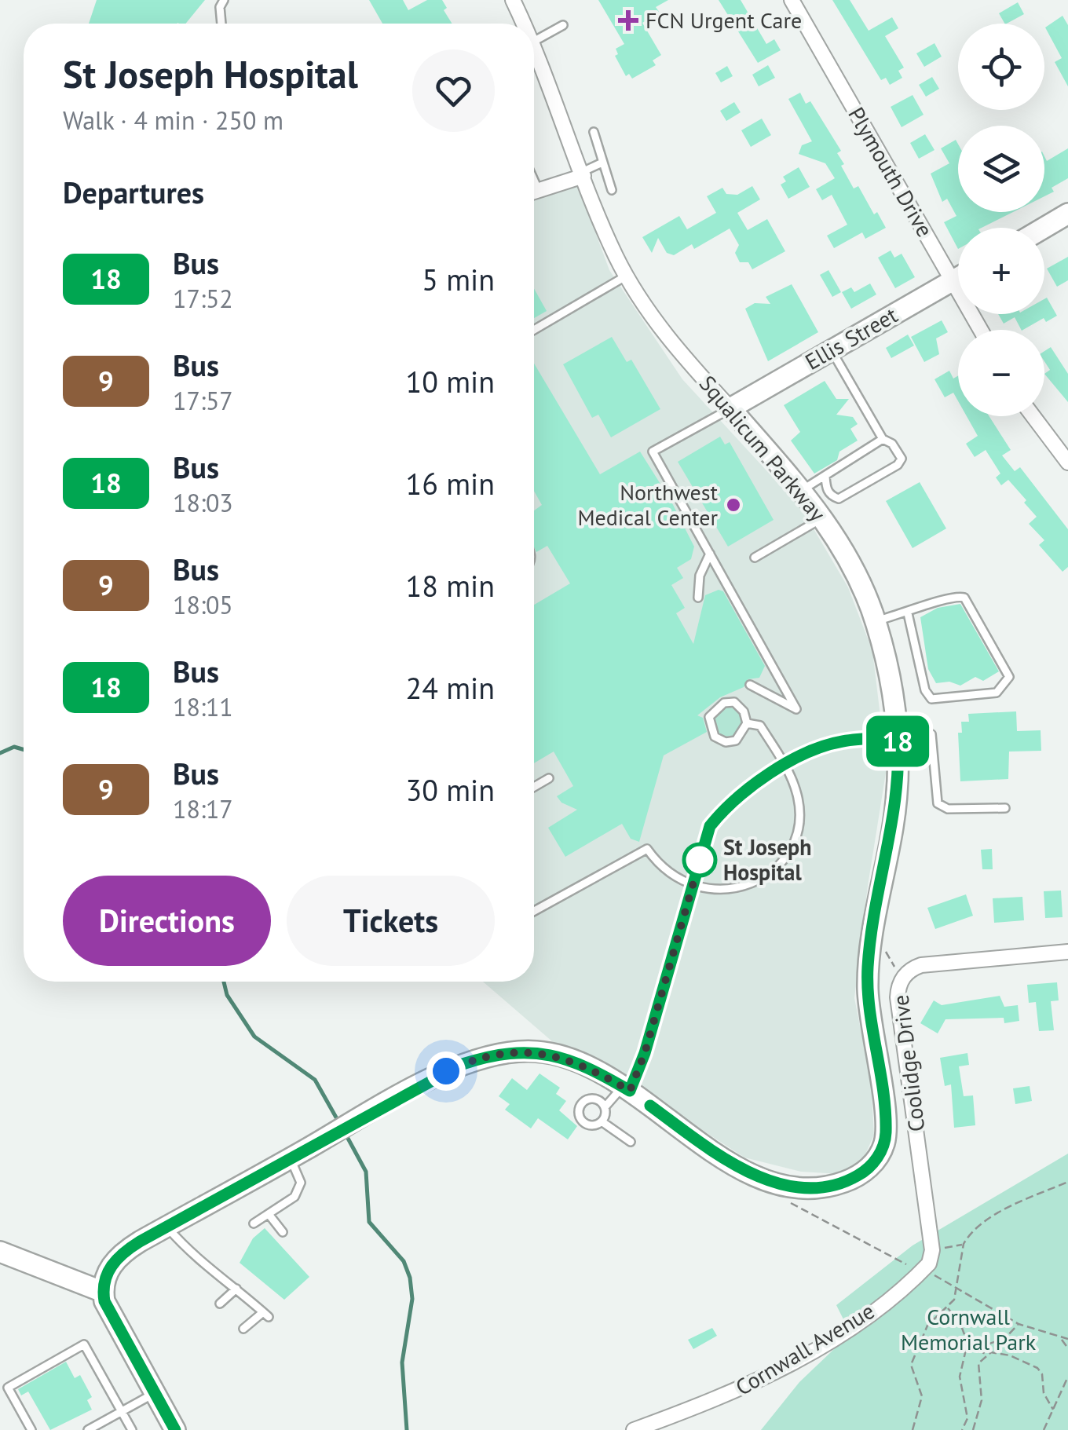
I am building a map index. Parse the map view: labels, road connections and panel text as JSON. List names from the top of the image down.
{
  "streets": {
    "street": [
      "Plymouth Drive",
      "Ellis Street",
      "Squalicum Parkway",
      "Coolidge Drive",
      "Cornwall Avenue"
    ]
  },
  "crossings": [
    ["Plymouth Drive", "Ellis Street"],
    ["Ellis Street", "Squalicum Parkway"],
    ["Coolidge Drive", "Cornwall Avenue"]
  ],
  "parks": ["Cornwall Memorial Park"],
  "places": {
    "health": ["FCN Urgent Care"],
    "other": ["Northwest Medical Center", "St Joseph Hospital"]
  },
  "lines": ["bus line 18"],
  "page": {
    "on_map": "18",
    "map_buttons": ["+", "−"],
    "heading": [
      ["St Joseph Hospital", "Walk · 4 min · 250 m"],
      "Departures"
    ],
    "list": [
      {
        "mark": "18",
        "name": "Bus",
        "note": "17:52",
        "value": "5 min"
      },
      {
        "mark": "9",
        "name": "Bus",
        "note": "17:57",
        "value": "10 min"
      },
      {
        "mark": "18",
        "name": "Bus",
        "note": "18:03",
        "value": "16 min"
      },
      {
        "mark": "9",
        "name": "Bus",
        "note": "18:05",
        "value": "18 min"
      },
      {
        "mark": "18",
        "name": "Bus",
        "note": "18:11",
        "value": "24 min"
      },
      {
        "mark": "9",
        "name": "Bus",
        "note": "18:17",
        "value": "30 min"
      }
    ],
    "buttons": ["Directions", "Tickets"]
  }
}
